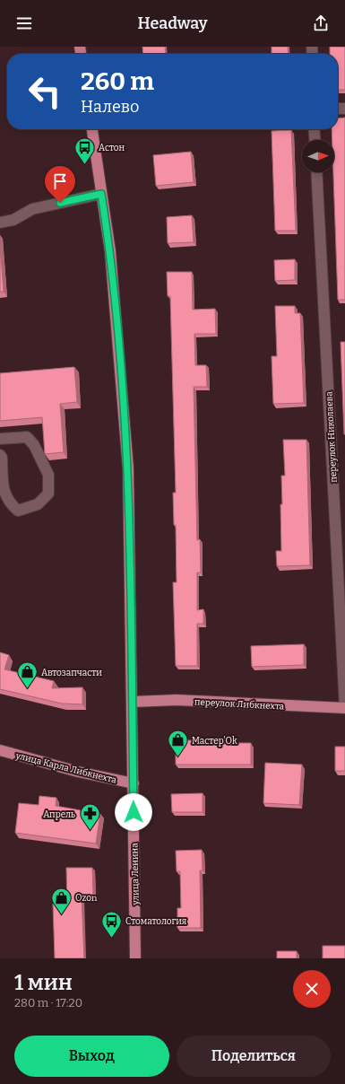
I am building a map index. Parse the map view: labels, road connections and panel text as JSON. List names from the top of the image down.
{
  "streets": {
    "main road": ["переулок Либкнехта", "улица Карла Либкнехта", "улица Ленина"],
    "street": ["переулок Николаева"]
  },
  "crossings": [
    ["переулок Николаева", "переулок Либкнехта"],
    ["переулок Либкнехта", "улица Ленина"],
    ["улица Карла Либкнехта", "улица Ленина"]
  ],
  "places": {
    "bus stop": ["Астон", "Стоматология"],
    "shop": ["Автозапчасти", "Мастер'Ok", "Ozon"],
    "pharmacy": ["Апрель"]
  },
  "north": "right",
  "page": {
    "header": "Headway",
    "turn": ["260 m", "Налево"],
    "heading": ["1 мин", "280 m · 17:20"],
    "buttons": ["Выход", "Поделиться"]
  }
}
